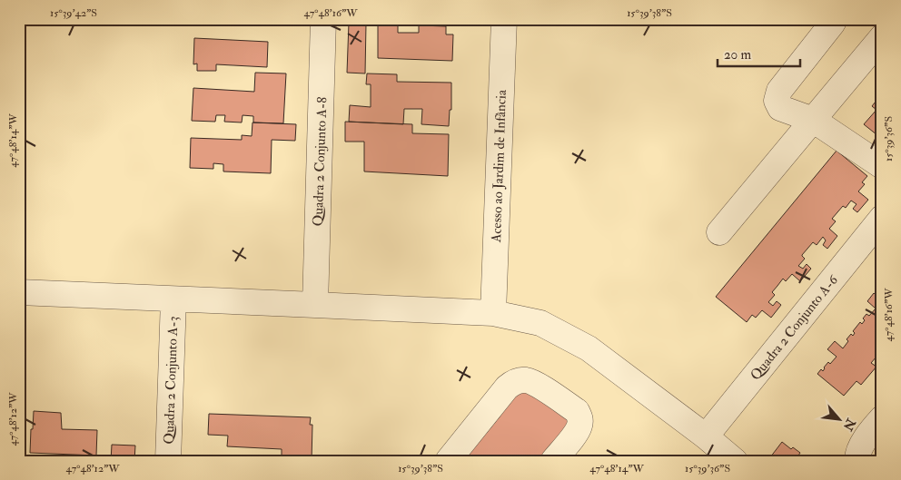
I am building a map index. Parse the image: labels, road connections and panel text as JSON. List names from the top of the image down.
{
  "streets": {
    "street": [
      "Quadra 2 Conjunto A-8",
      "Acesso ao Jardim de Infância",
      "Quadra 2 Conjunto A-6",
      "Quadra 2 Conjunto A-3"
    ]
  },
  "scale_bar": "20 m",
  "north": "bottom right",
  "coordinates": [
    "15°39'42\"S",
    "47°48'16\"W",
    "15°39'38\"S",
    "15°39'36\"S",
    "47°48'14\"W",
    "47°48'12\"W"
  ]
}
